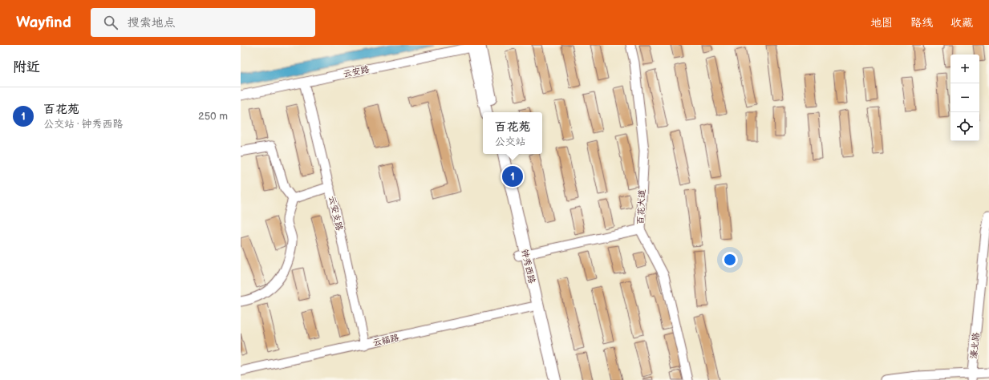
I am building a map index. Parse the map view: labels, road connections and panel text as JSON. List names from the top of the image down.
{
  "streets": {
    "main road": ["钟秀西路"],
    "street": [
      "云安路",
      "百花大道",
      "云安支路",
      "云福路",
      "濠北路"
    ]
  },
  "crossings": [
    ["云安路", "云安支路"],
    ["云安支路", "云福路"],
    ["钟秀西路", "云福路"]
  ],
  "page": {
    "header": "Wayfind",
    "search": "搜索地点",
    "nav": ["地图", "路线", "收藏"],
    "heading": "附近",
    "map_buttons": ["+", "−"],
    "list": [
      {
        "mark": "1",
        "name": "百花苑",
        "note": "公交站 · 钟秀西路",
        "value": "250 m"
      }
    ],
    "popup": ["百花苑", "公交站"],
    "pins": "1"
  }
}
